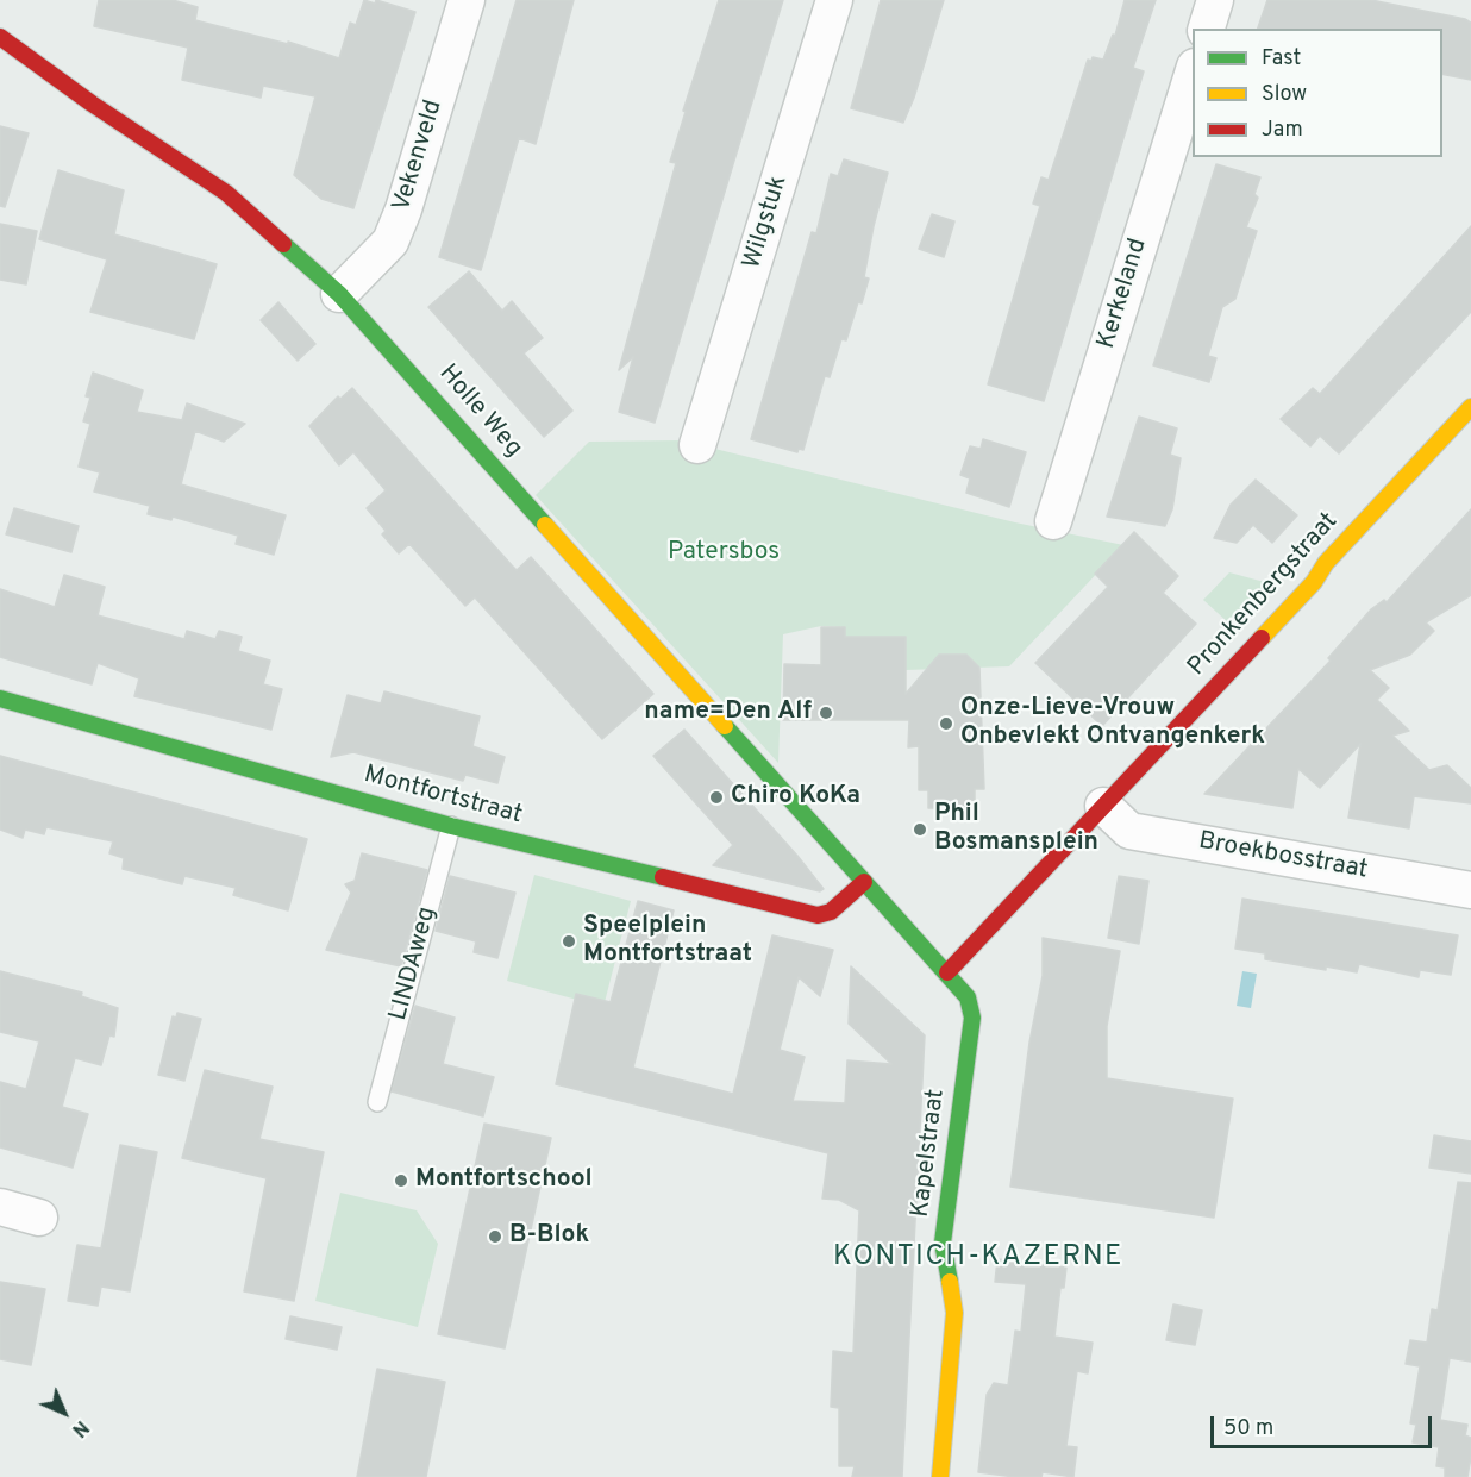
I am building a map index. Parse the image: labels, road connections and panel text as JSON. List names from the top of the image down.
{
  "streets": {
    "street": [
      "Vekenveld",
      "Wilgstuk",
      "Kerkeland",
      "Holle Weg",
      "Pronkenbergstraat",
      "Montfortstraat",
      "Broekbosstraat",
      "Kapelstraat"
    ],
    "lane": ["LINDAweg"]
  },
  "crossings": [
    ["Vekenveld", "Holle Weg"],
    ["Holle Weg", "Pronkenbergstraat"],
    ["Holle Weg", "Montfortstraat"],
    ["Holle Weg", "Kapelstraat"],
    ["Pronkenbergstraat", "Broekbosstraat"],
    ["Pronkenbergstraat", "Kapelstraat"],
    ["Montfortstraat", "LINDAweg"]
  ],
  "districts": ["KONTICH-KAZERNE"],
  "parks": ["Patersbos"],
  "places": [
    "name=Den Alf",
    "Onze-Lieve-Vrouw Onbevlekt Ontvangenkerk",
    "Chiro KoKa",
    "Phil Bosmansplein",
    "Speelplein Montfortstraat",
    "Montfortschool",
    "B-Blok"
  ],
  "legend": ["Fast", "Slow", "Jam"],
  "scale_bar": "50 m",
  "north": "bottom right"
}
